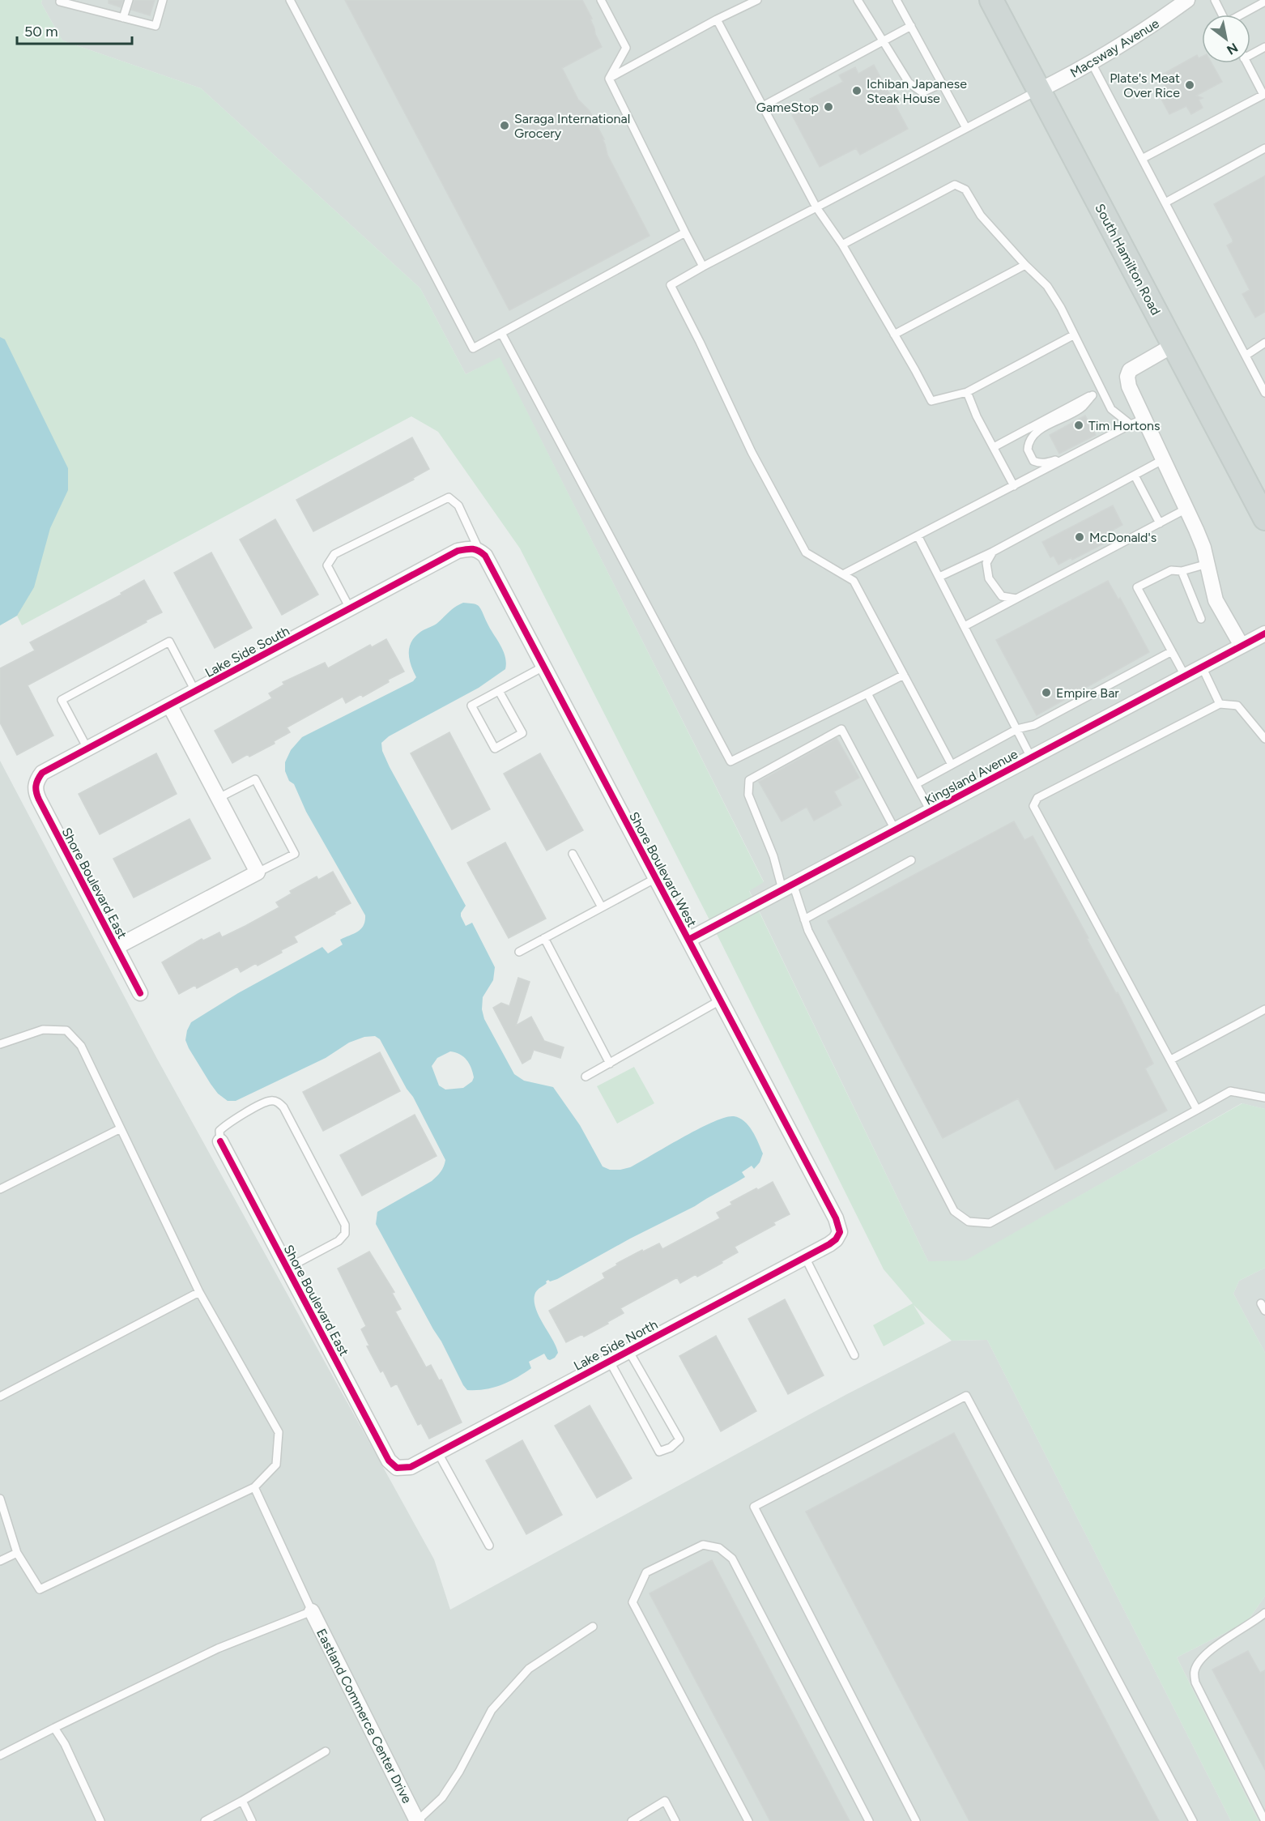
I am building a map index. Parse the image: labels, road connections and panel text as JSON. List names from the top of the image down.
{
  "streets": {
    "main road": ["South Hamilton Road"],
    "street": [
      "Macsway Avenue",
      "Lake Side South",
      "Kingsland Avenue",
      "Shore Boulevard West",
      "Shore Boulevard East",
      "Lake Side North",
      "Eastland Commerce Center Drive"
    ]
  },
  "crossings": [
    ["Macsway Avenue", "South Hamilton Road"],
    ["Lake Side South", "Shore Boulevard West"],
    ["Lake Side South", "Shore Boulevard East"],
    ["Kingsland Avenue", "Shore Boulevard West"],
    ["Shore Boulevard West", "Lake Side North"],
    ["Shore Boulevard East", "Lake Side North"]
  ],
  "places": [
    "Plate's Meat Over Rice",
    "Ichiban Japanese Steak House",
    "GameStop",
    "Saraga International Grocery",
    "Tim Hortons",
    "McDonald's",
    "Empire Bar"
  ],
  "scale_bar": "50 m",
  "north": "bottom right"
}
